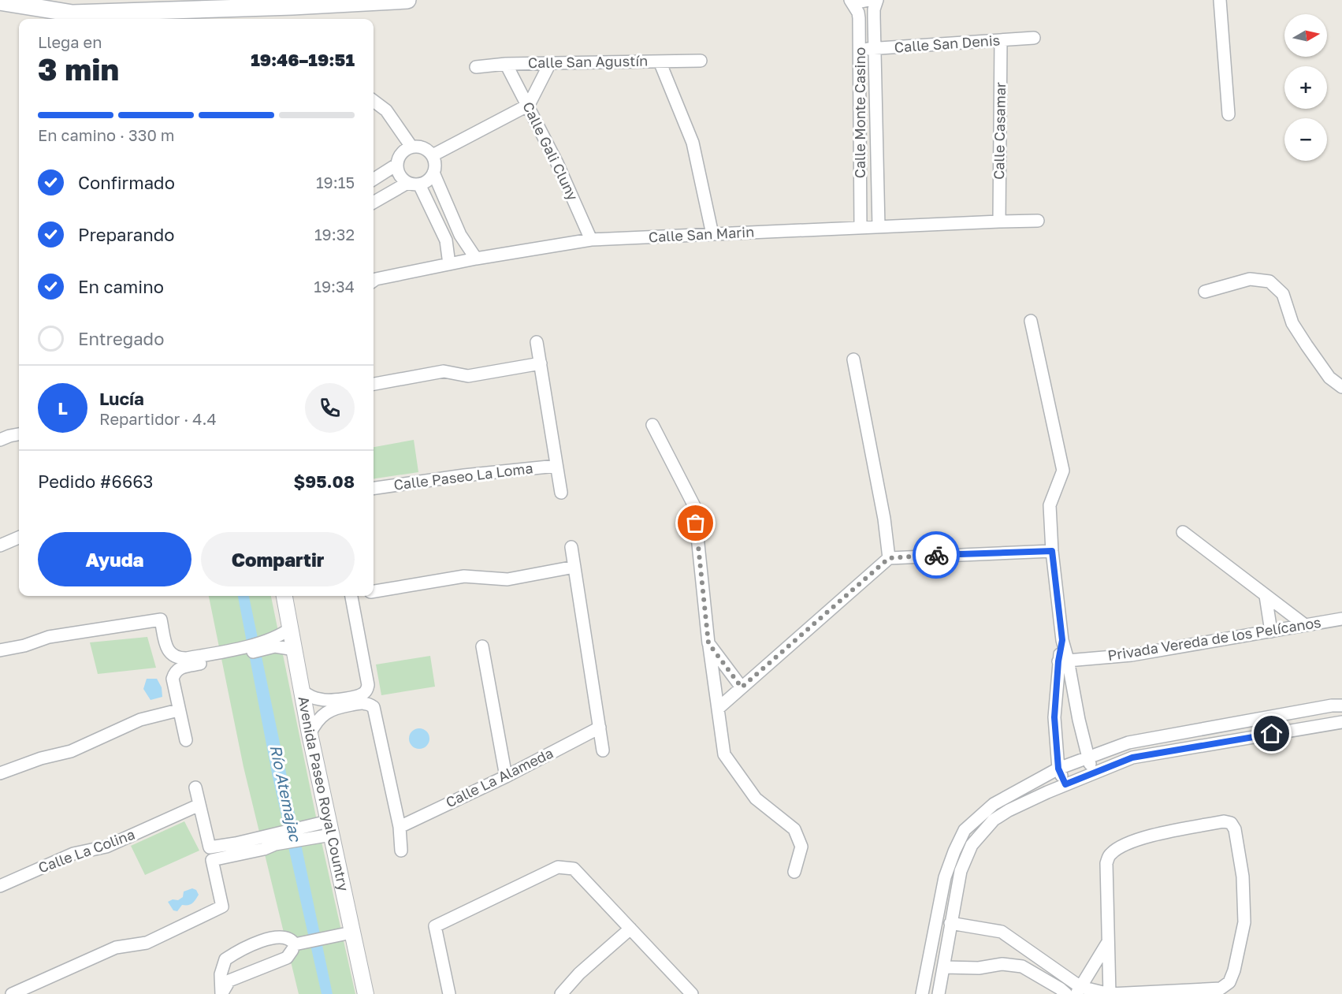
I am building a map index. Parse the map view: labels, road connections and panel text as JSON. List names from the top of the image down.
{
  "streets": {
    "street": [
      "Calle San Denis",
      "Calle San Agustín",
      "Calle Monte Casino",
      "Calle Casamar",
      "Calle Gali Cluny",
      "Calle San Marin",
      "Calle Paseo La Loma",
      "Privada Vereda de los Pelícanos",
      "Calle La Alameda",
      "Avenida Paseo Royal Country",
      "Calle La Colina"
    ]
  },
  "crossings": [
    ["Calle San Denis", "Calle Monte Casino"],
    ["Calle San Denis", "Calle Casamar"],
    ["Calle San Agustín", "Calle Gali Cluny"],
    ["Calle Monte Casino", "Calle San Marin"],
    ["Calle Casamar", "Calle San Marin"],
    ["Calle Gali Cluny", "Calle San Marin"]
  ],
  "water": ["Río Atemajac"],
  "north": "right",
  "page": {
    "map_buttons": ["+", "−"],
    "heading": ["3 min", "Llega en", "19:46–19:51"],
    "panel": [
      "Lucía",
      "Repartidor · 4.4",
      "Pedido #6663",
      "$95.08"
    ],
    "bar": "En camino · 330 m",
    "list": [
      ["Confirmado", "19:15"],
      ["Preparando", "19:32"],
      ["En camino", "19:34"],
      "Entregado"
    ],
    "round": "L",
    "buttons": ["Ayuda", "Compartir"]
  }
}
